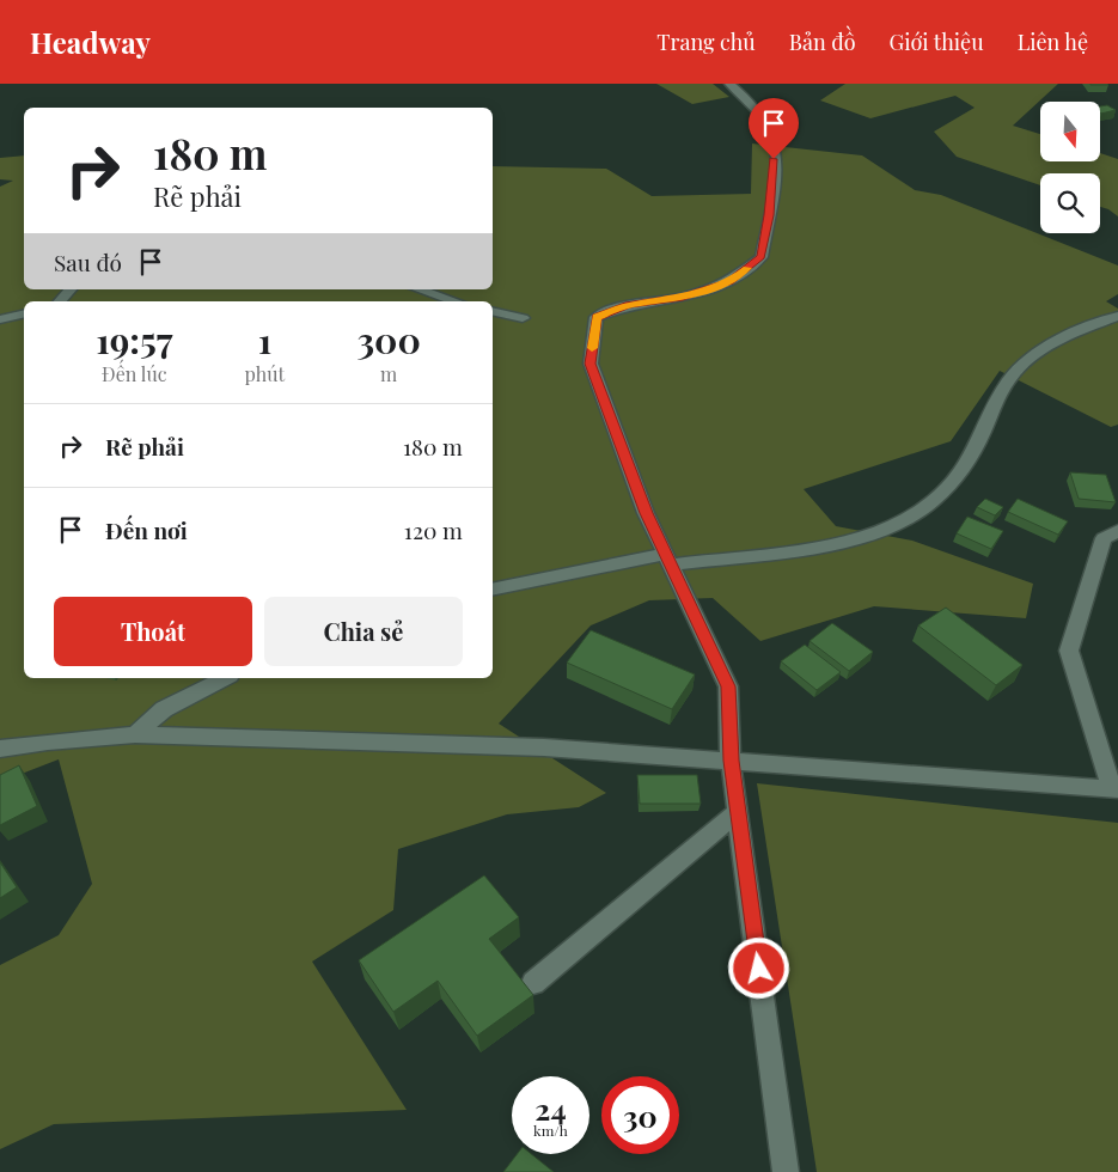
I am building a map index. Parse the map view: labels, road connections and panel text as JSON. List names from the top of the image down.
{
  "north": "bottom",
  "page": {
    "header": "Headway",
    "nav": [
      "Trang chủ",
      "Bản đồ",
      "Giới thiệu",
      "Liên hệ"
    ],
    "turn": ["180 m", "Rẽ phải"],
    "then": "Sau đó",
    "eta": [
      "19:57",
      "Đến lúc",
      "1",
      "phút",
      "300",
      "m"
    ],
    "list": [
      {
        "name": "Rẽ phải",
        "value": "180 m"
      },
      {
        "name": "Đến nơi",
        "value": "120 m"
      }
    ],
    "buttons": ["Thoát", "Chia sẻ"],
    "speed": "24 km/h",
    "limit": "30"
  }
}
